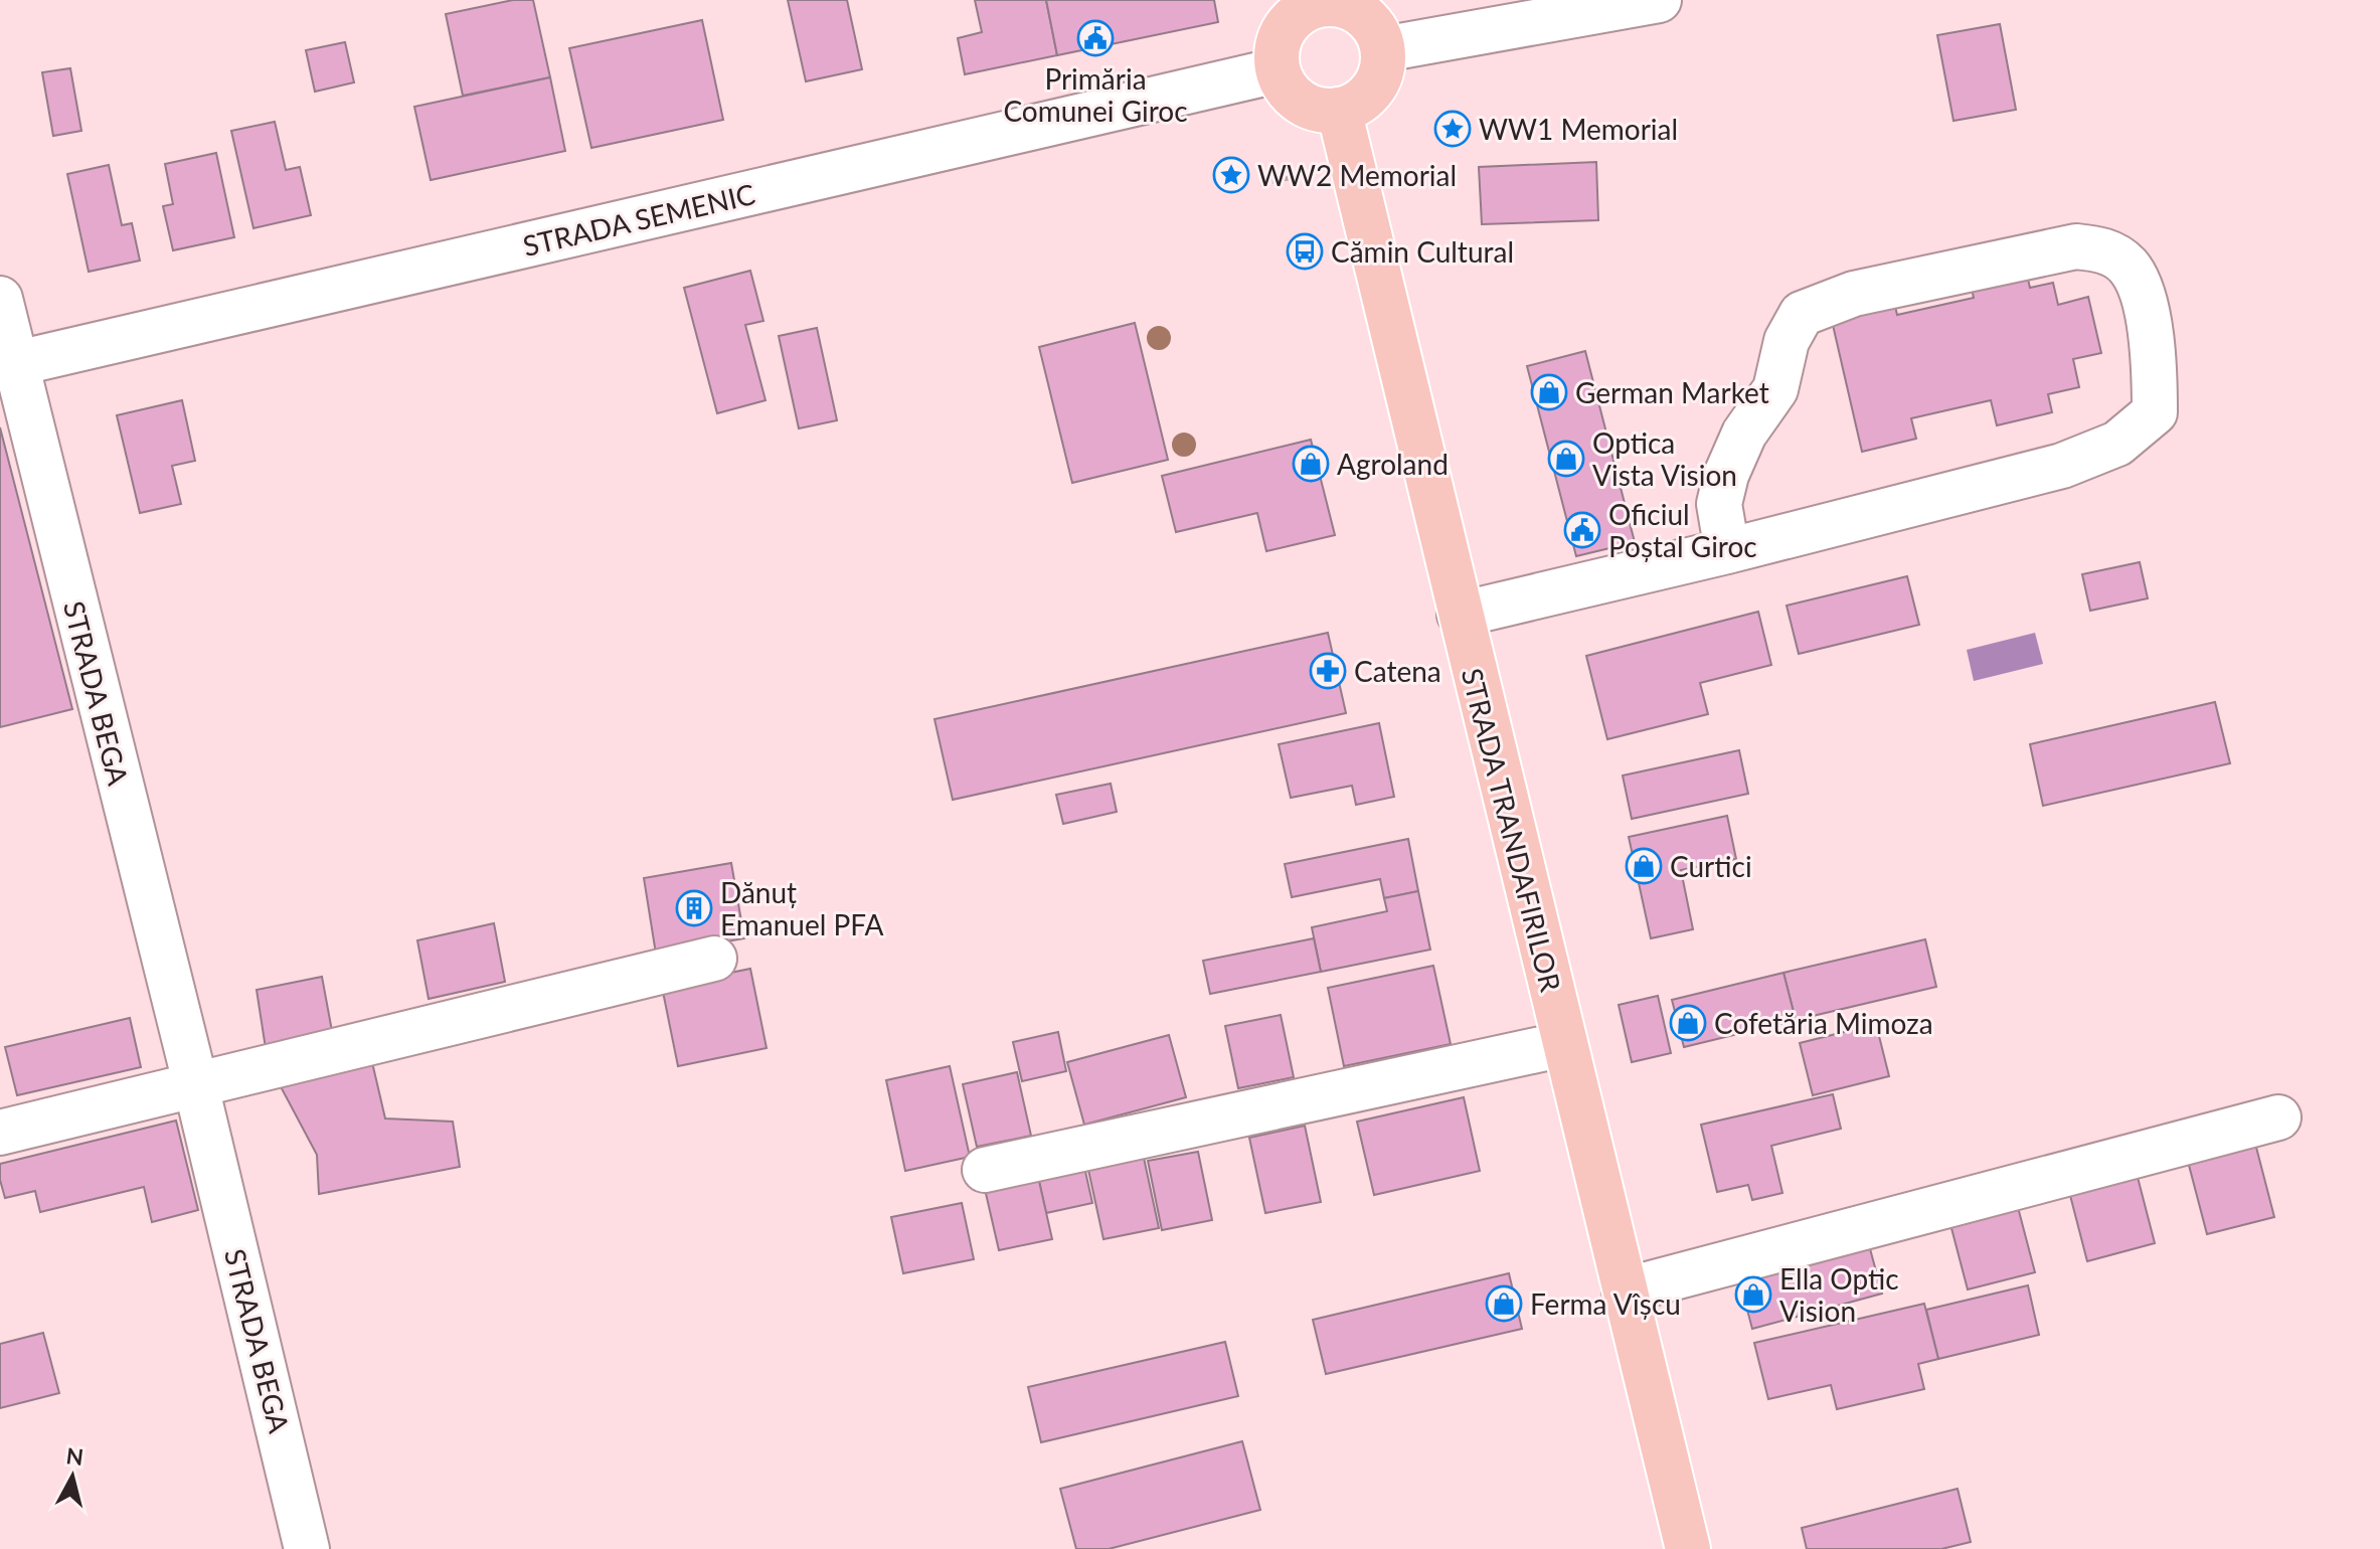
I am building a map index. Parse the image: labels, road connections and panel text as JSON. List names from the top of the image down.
{
  "streets": {
    "main road": ["STRADA TRANDAFIRILOR"],
    "street": ["STRADA SEMENIC", "STRADA BEGA"]
  },
  "crossings": [
    ["STRADA SEMENIC", "STRADA BEGA"],
    ["STRADA SEMENIC", "STRADA TRANDAFIRILOR"]
  ],
  "places": {
    "public building": ["Primăria Comunei Giroc", "Oficiul Poștal Giroc"],
    "place": ["WW1 Memorial", "WW2 Memorial"],
    "bus stop": ["Cămin Cultural"],
    "shop": [
      "German Market",
      "Optica Vista Vision",
      "Agroland",
      "Curtici",
      "Cofetăria Mimoza",
      "Ella Optic Vision",
      "Ferma Vîșcu"
    ],
    "pharmacy": ["Catena"],
    "building": ["Dănuț Emanuel PFA"]
  },
  "north": "top"
}
